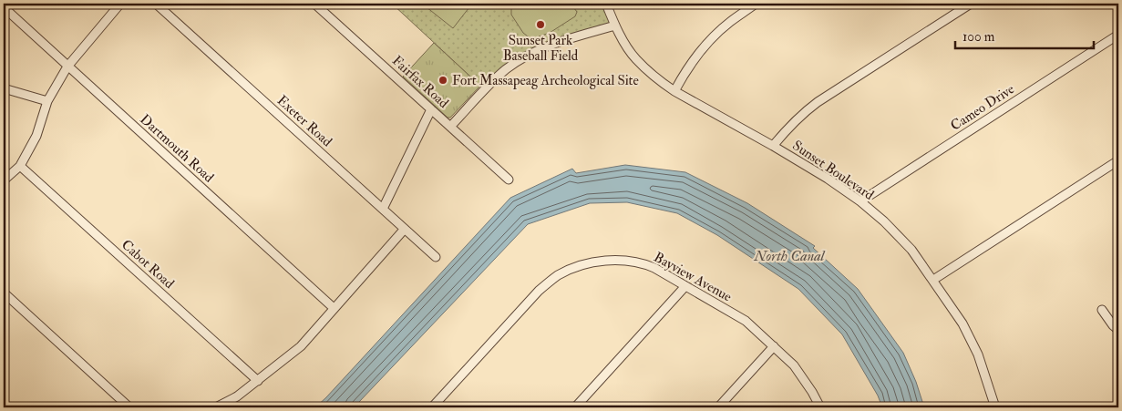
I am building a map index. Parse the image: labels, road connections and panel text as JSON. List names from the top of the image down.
{
  "streets": {
    "street": [
      "Fairfax Road",
      "Cameo Drive",
      "Exeter Road",
      "Dartmouth Road",
      "Sunset Boulevard",
      "Cabot Road",
      "Bayview Avenue"
    ]
  },
  "crossings": [
    ["Cameo Drive", "Sunset Boulevard"]
  ],
  "water": ["North Canal"],
  "places": ["Sunset Park Baseball Field", "Fort Massapeag Archeological Site"],
  "scale_bar": "100 m"
}
